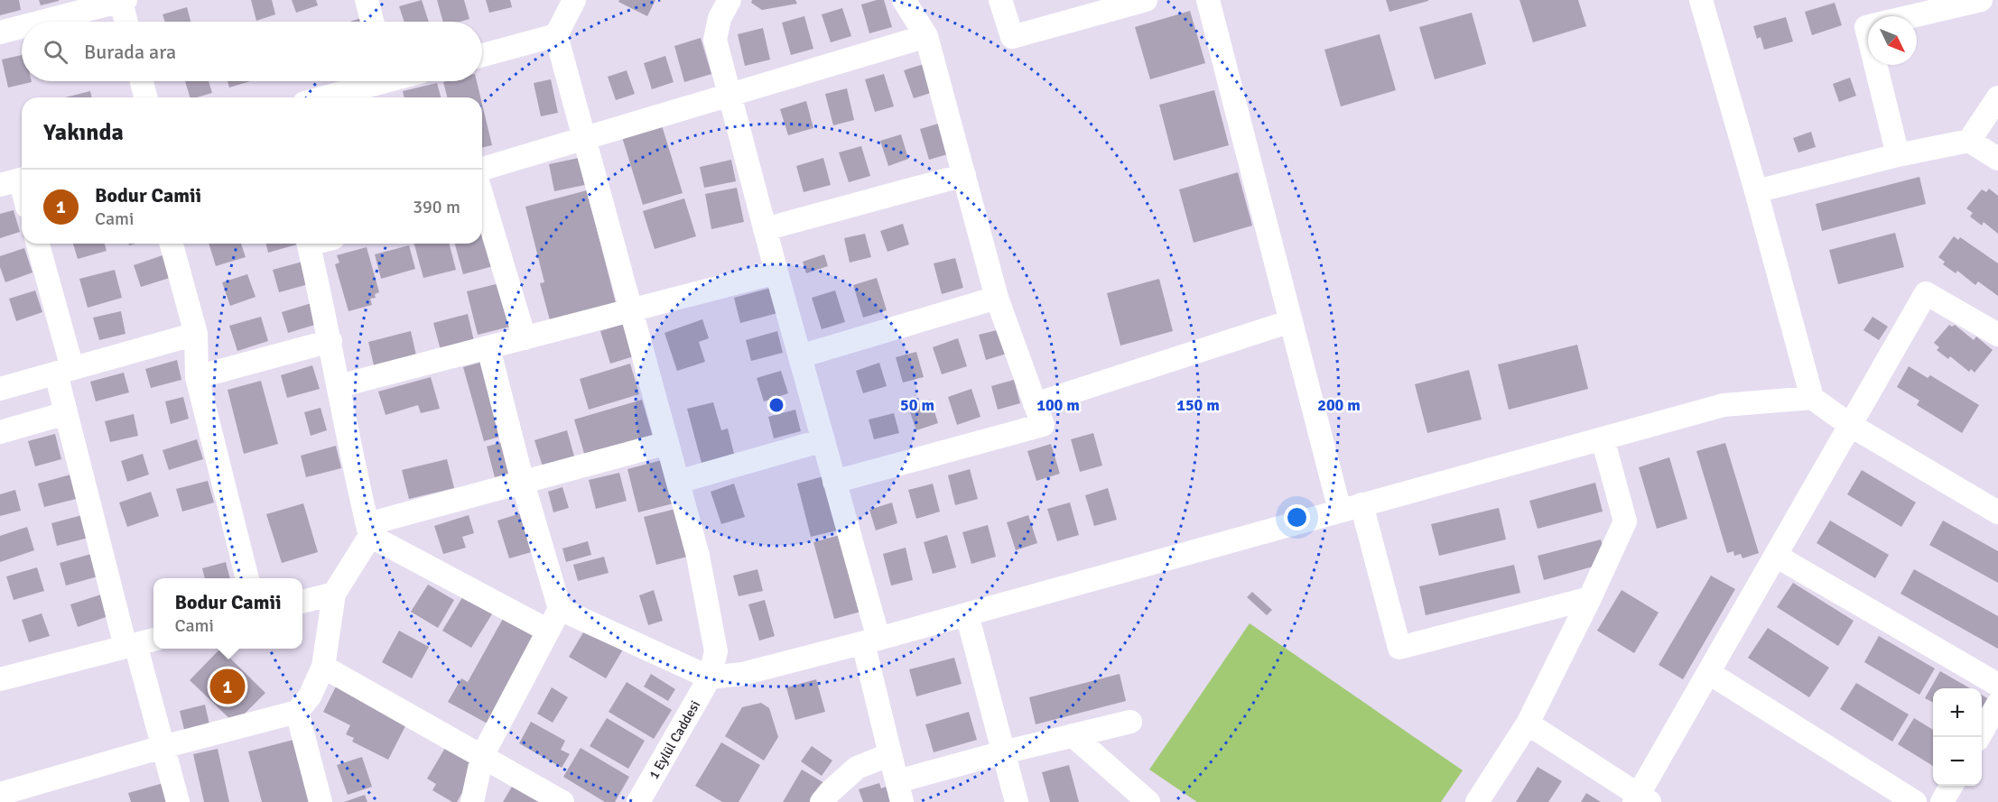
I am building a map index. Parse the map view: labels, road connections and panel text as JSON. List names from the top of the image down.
{
  "streets": {
    "street": ["1 Eylül Caddesi"]
  },
  "north": "bottom right",
  "page": {
    "search": "Burada ara",
    "heading": "Yakında",
    "list": [
      {
        "mark": "1",
        "name": "Bodur Camii",
        "note": "Cami",
        "value": "390 m"
      }
    ],
    "popup": ["Bodur Camii", "Cami"],
    "pins": "1",
    "map_buttons": ["+", "−"]
  },
  "rings": [
    "50 m",
    "100 m",
    "150 m",
    "200 m"
  ]
}
